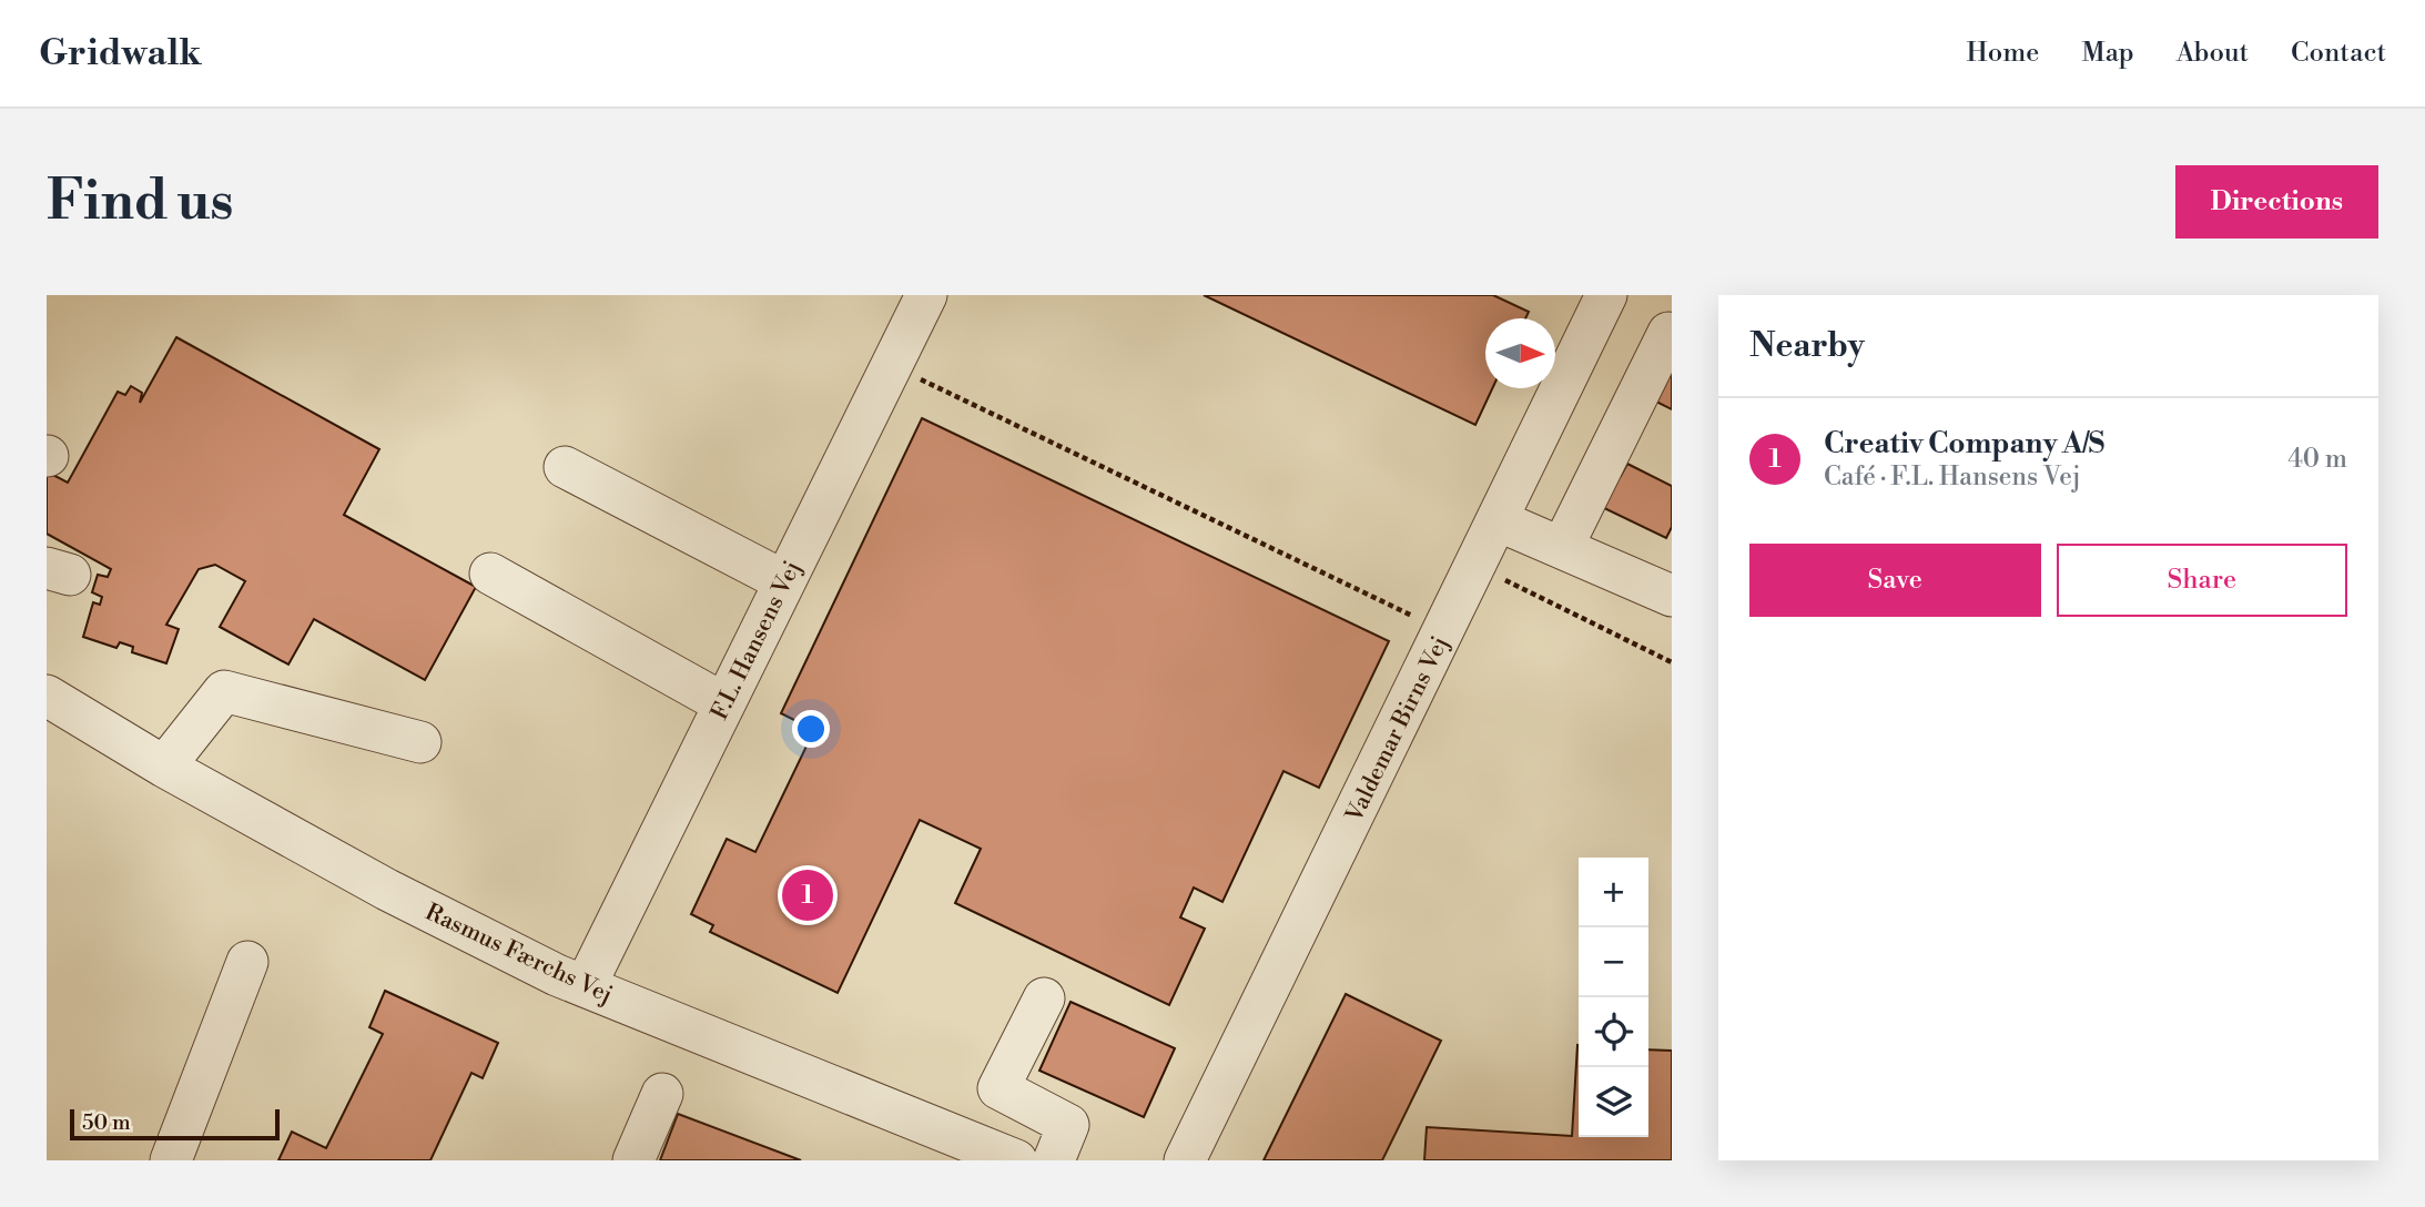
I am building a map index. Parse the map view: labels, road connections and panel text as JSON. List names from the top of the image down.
{
  "streets": {
    "street": ["F.L. Hansens Vej", "Valdemar Birns Vej", "Rasmus Færchs Vej"]
  },
  "crossings": [
    ["F.L. Hansens Vej", "Rasmus Færchs Vej"]
  ],
  "scale_bar": "50 m",
  "north": "right",
  "page": {
    "header": "Gridwalk",
    "nav": [
      "Home",
      "Map",
      "About",
      "Contact"
    ],
    "buttons": [
      "Directions",
      ["Save", "Share"]
    ],
    "title": "Find us",
    "heading": "Nearby",
    "list": [
      {
        "mark": "1",
        "name": "Creativ Company A/S",
        "note": "Café · F.L. Hansens Vej",
        "value": "40 m"
      }
    ],
    "map_buttons": ["+", "−"],
    "pins": "1",
    "scale": "50 m"
  }
}
